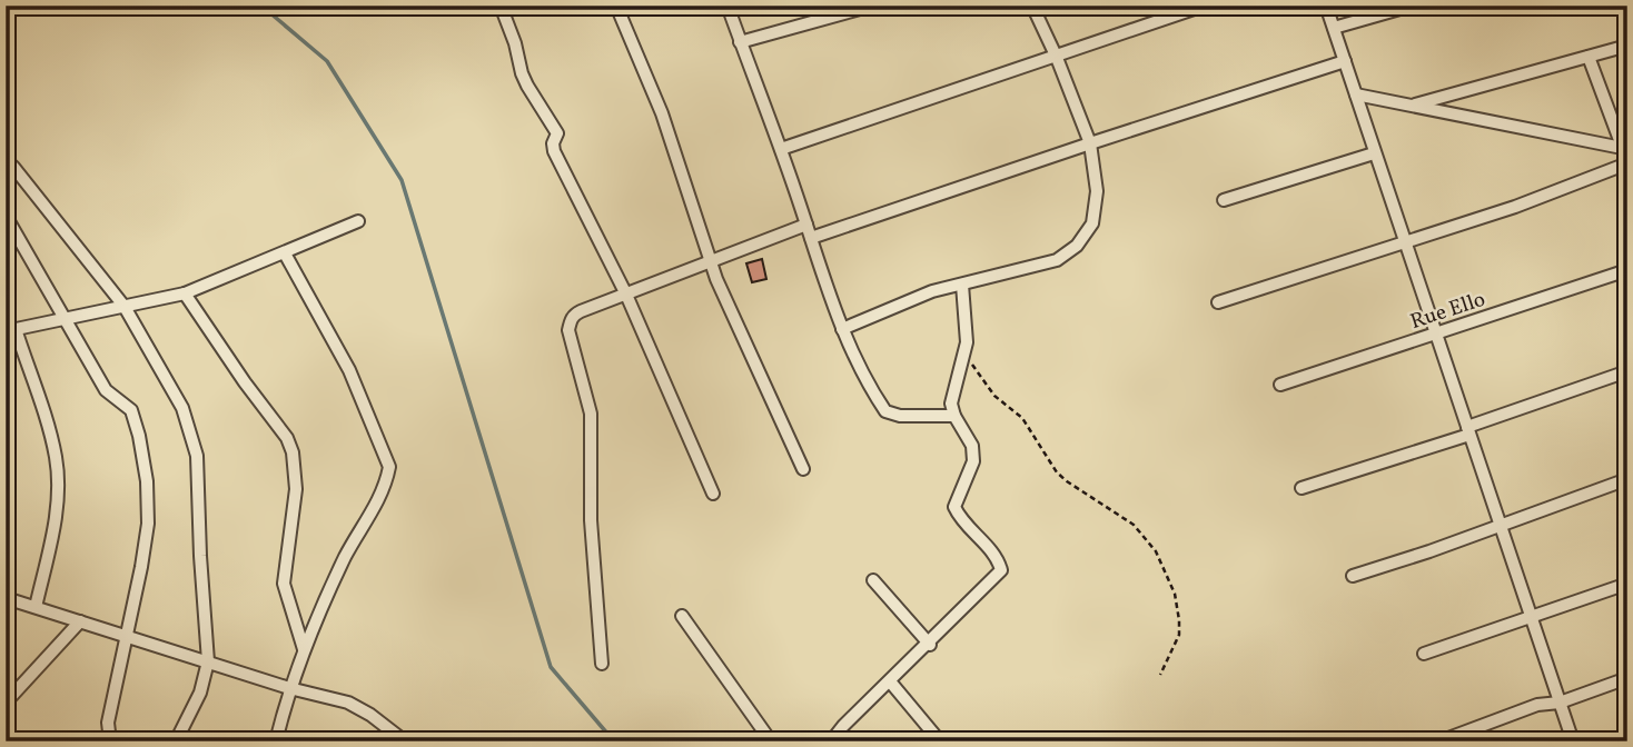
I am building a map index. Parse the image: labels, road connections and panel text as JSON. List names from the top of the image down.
{
  "streets": {
    "street": ["Rue Ello"]
  }
}
